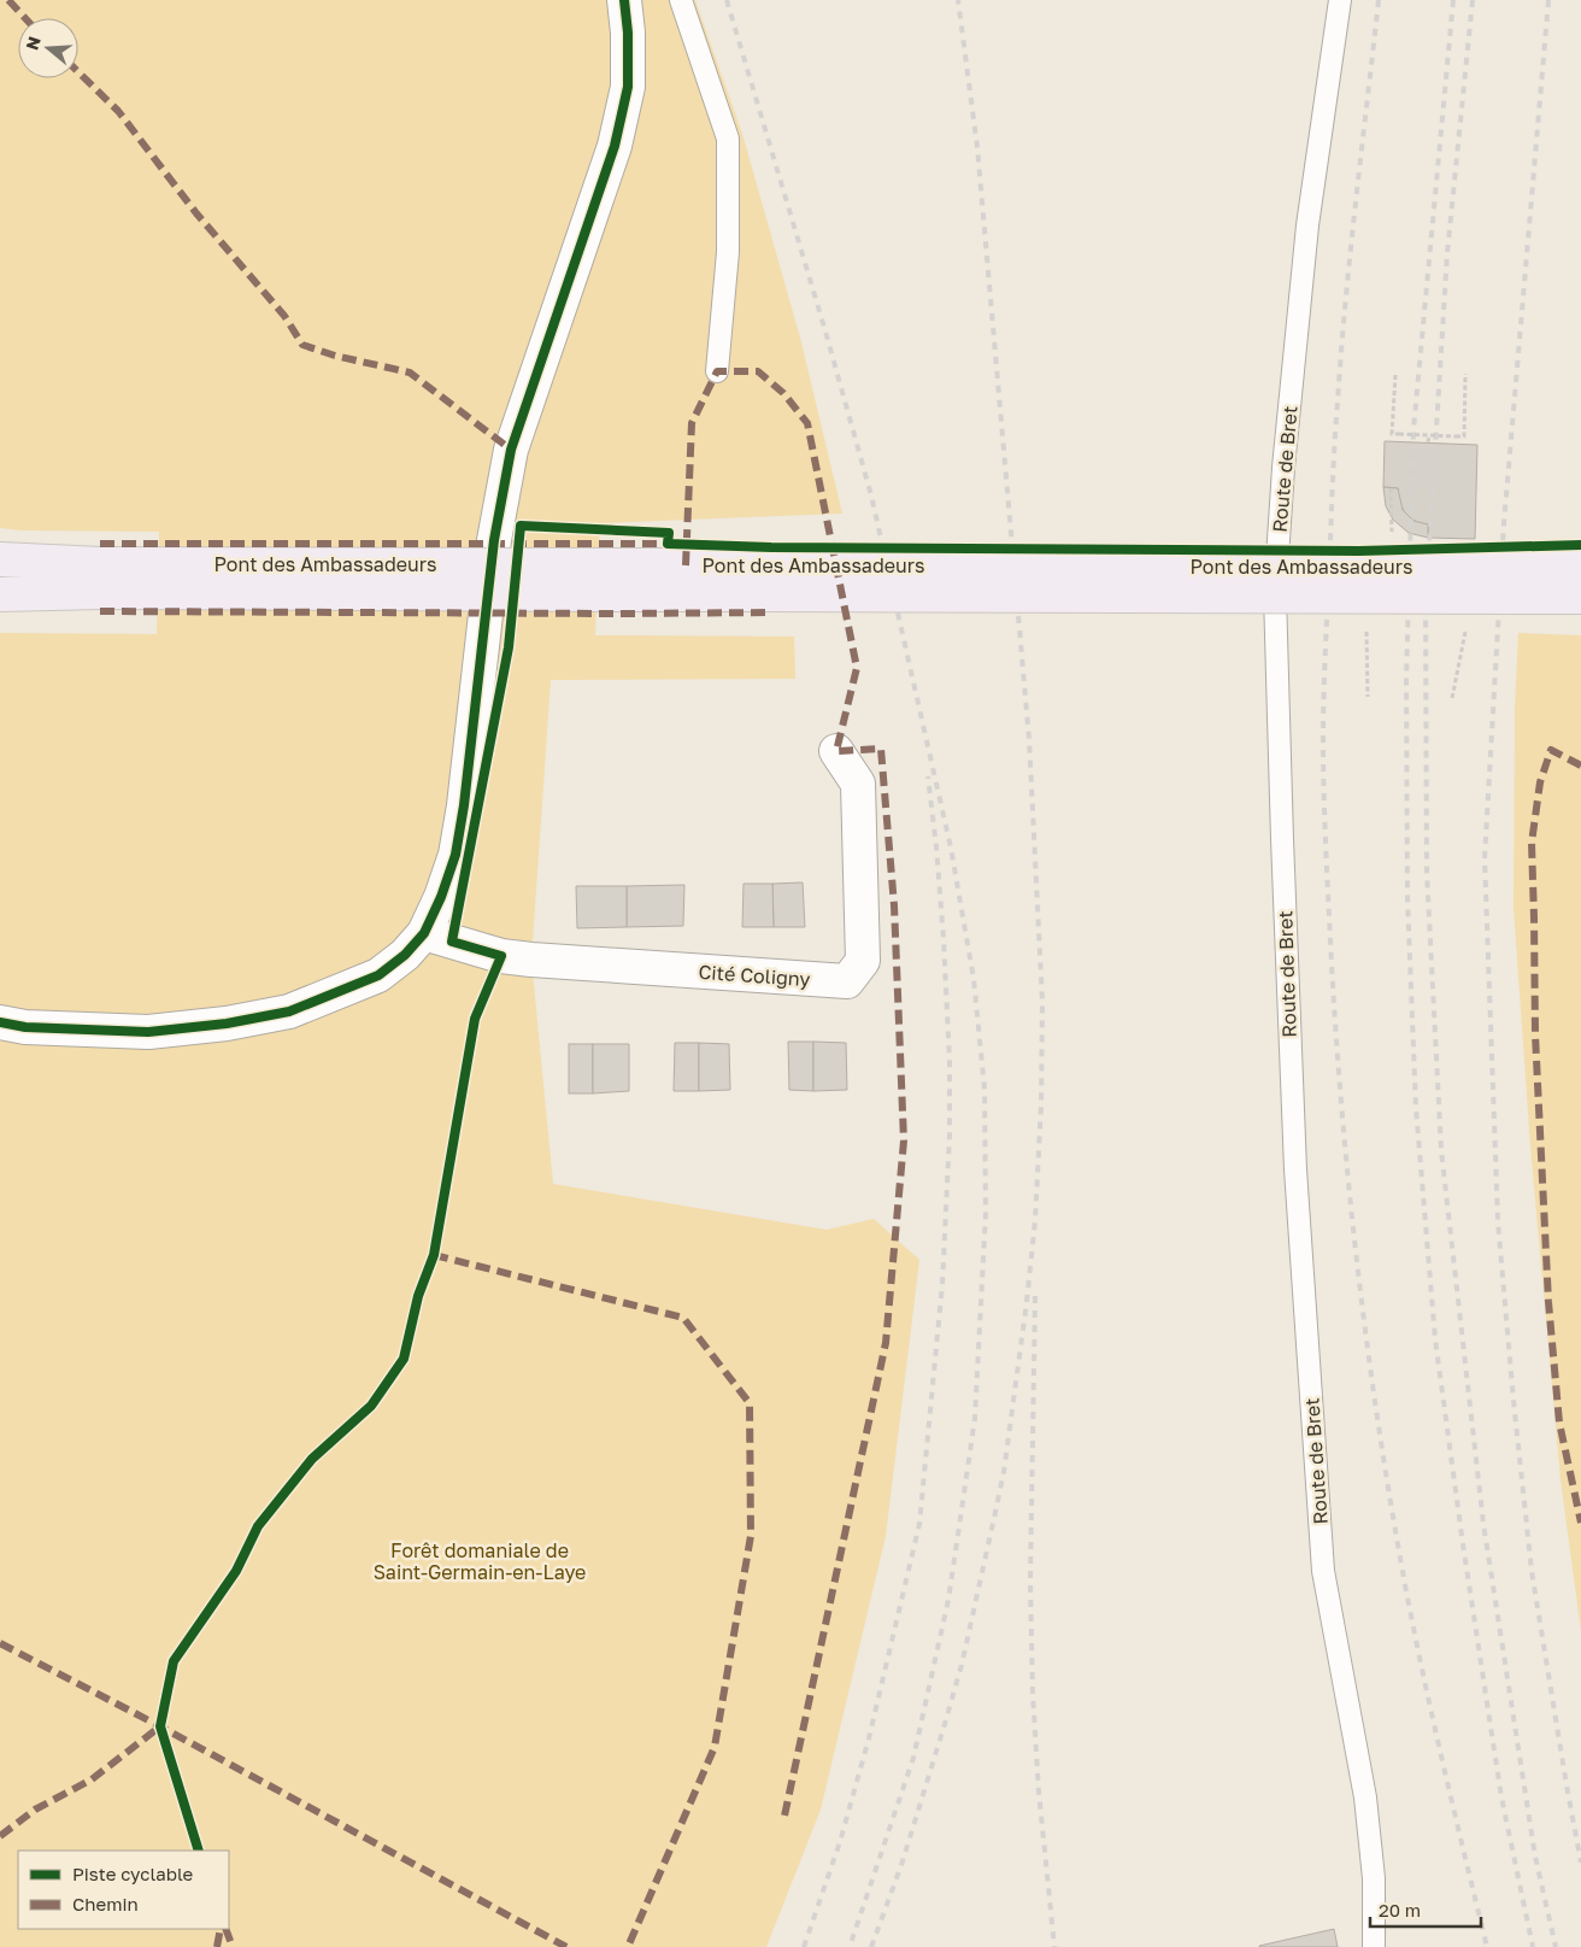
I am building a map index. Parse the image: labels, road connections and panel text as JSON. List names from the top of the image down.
{
  "streets": {
    "main road": ["Pont des Ambassadeurs"],
    "street": ["Cité Coligny"],
    "lane": ["Route de Bret"]
  },
  "parks": ["Forêt domaniale de Saint-Germain-en-Laye"],
  "legend": ["Piste cyclable", "Chemin"],
  "scale_bar": "20 m",
  "north": "left"
}
